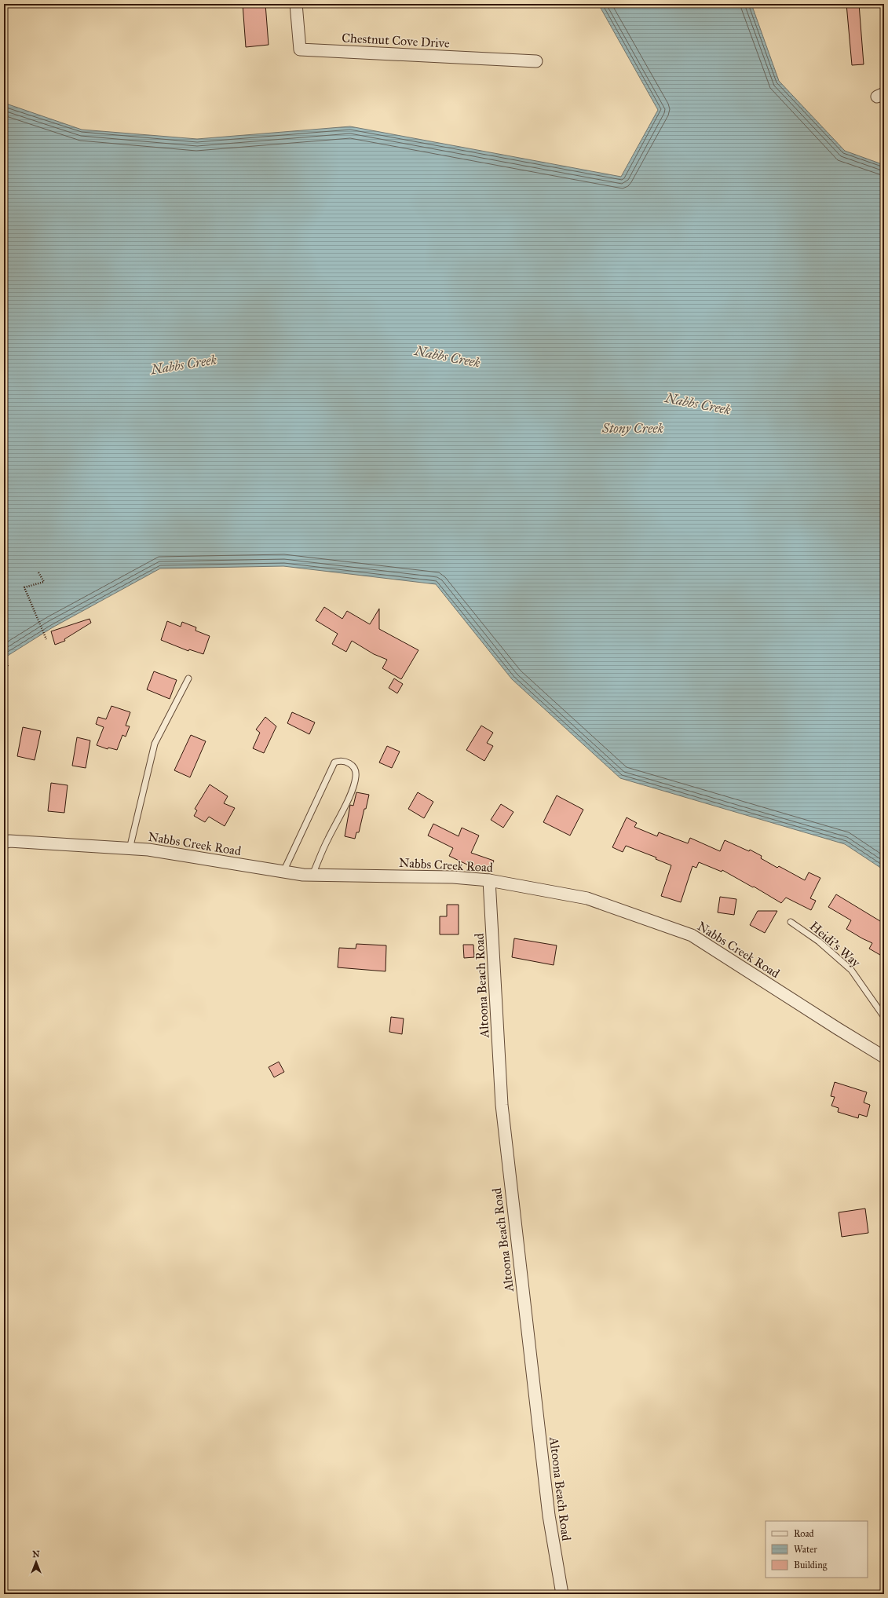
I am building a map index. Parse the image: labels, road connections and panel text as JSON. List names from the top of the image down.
{
  "streets": {
    "street": ["Chestnut Cove Drive", "Nabbs Creek Road", "Altoona Beach Road"],
    "lane": ["Heidi's Way"]
  },
  "crossings": [
    ["Nabbs Creek Road", "Altoona Beach Road"]
  ],
  "water": ["Nabbs Creek", "Stony Creek"],
  "legend": ["Road", "Water", "Building"],
  "north": "top"
}
